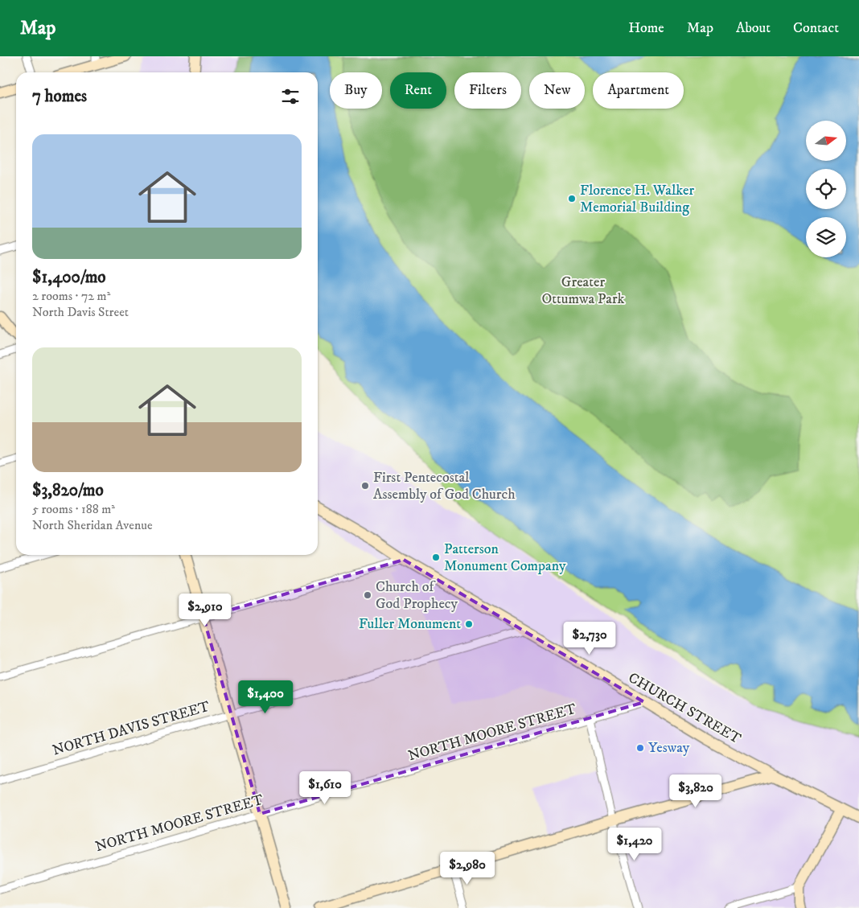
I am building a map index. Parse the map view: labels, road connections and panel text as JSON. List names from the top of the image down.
{
  "streets": {
    "street": ["CHURCH STREET", "NORTH DAVIS STREET", "NORTH MOORE STREET"]
  },
  "crossings": [
    ["CHURCH STREET", "NORTH DAVIS STREET"],
    ["CHURCH STREET", "NORTH MOORE STREET"]
  ],
  "parks": ["Greater Ottumwa Park"],
  "places": [
    "Florence H. Walker Memorial Building",
    "First Pentecostal Assembly of God Church",
    "Patterson Monument Company",
    "Church of God Prophecy",
    "Fuller Monument",
    "Yesway"
  ],
  "north": "right",
  "page": {
    "header": "Map",
    "nav": [
      "Home",
      "Map",
      "About",
      "Contact"
    ],
    "chip": [
      "Buy",
      "Rent",
      "Filters",
      "New",
      "Apartment"
    ],
    "heading": "7 homes",
    "list": [
      {
        "name": "$1,400/mo",
        "note": "2 rooms · 72 m² · North Davis Street"
      },
      {
        "name": "$3,820/mo",
        "note": "5 rooms · 188 m² · North Sheridan Avenue"
      }
    ],
    "price": [
      "$2,910",
      "$2,730",
      "$1,400",
      "$1,610",
      "$3,820",
      "$1,420",
      "$2,980"
    ]
  }
}
